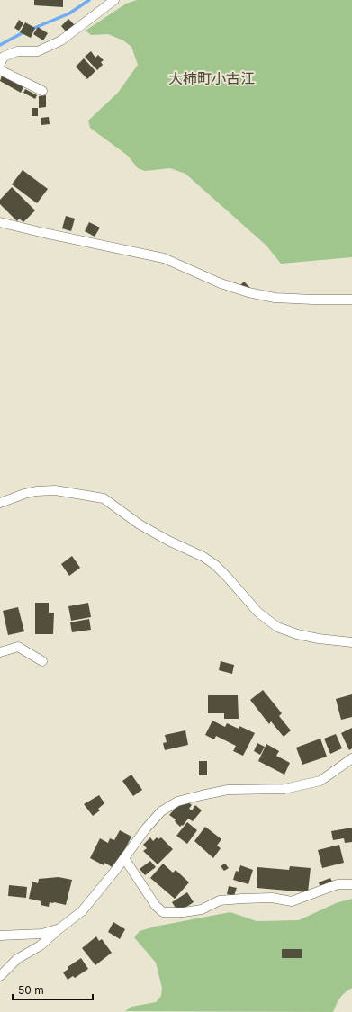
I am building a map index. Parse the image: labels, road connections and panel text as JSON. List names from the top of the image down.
{
  "districts": ["大柿町小古江"],
  "scale_bar": "50 m"
}
